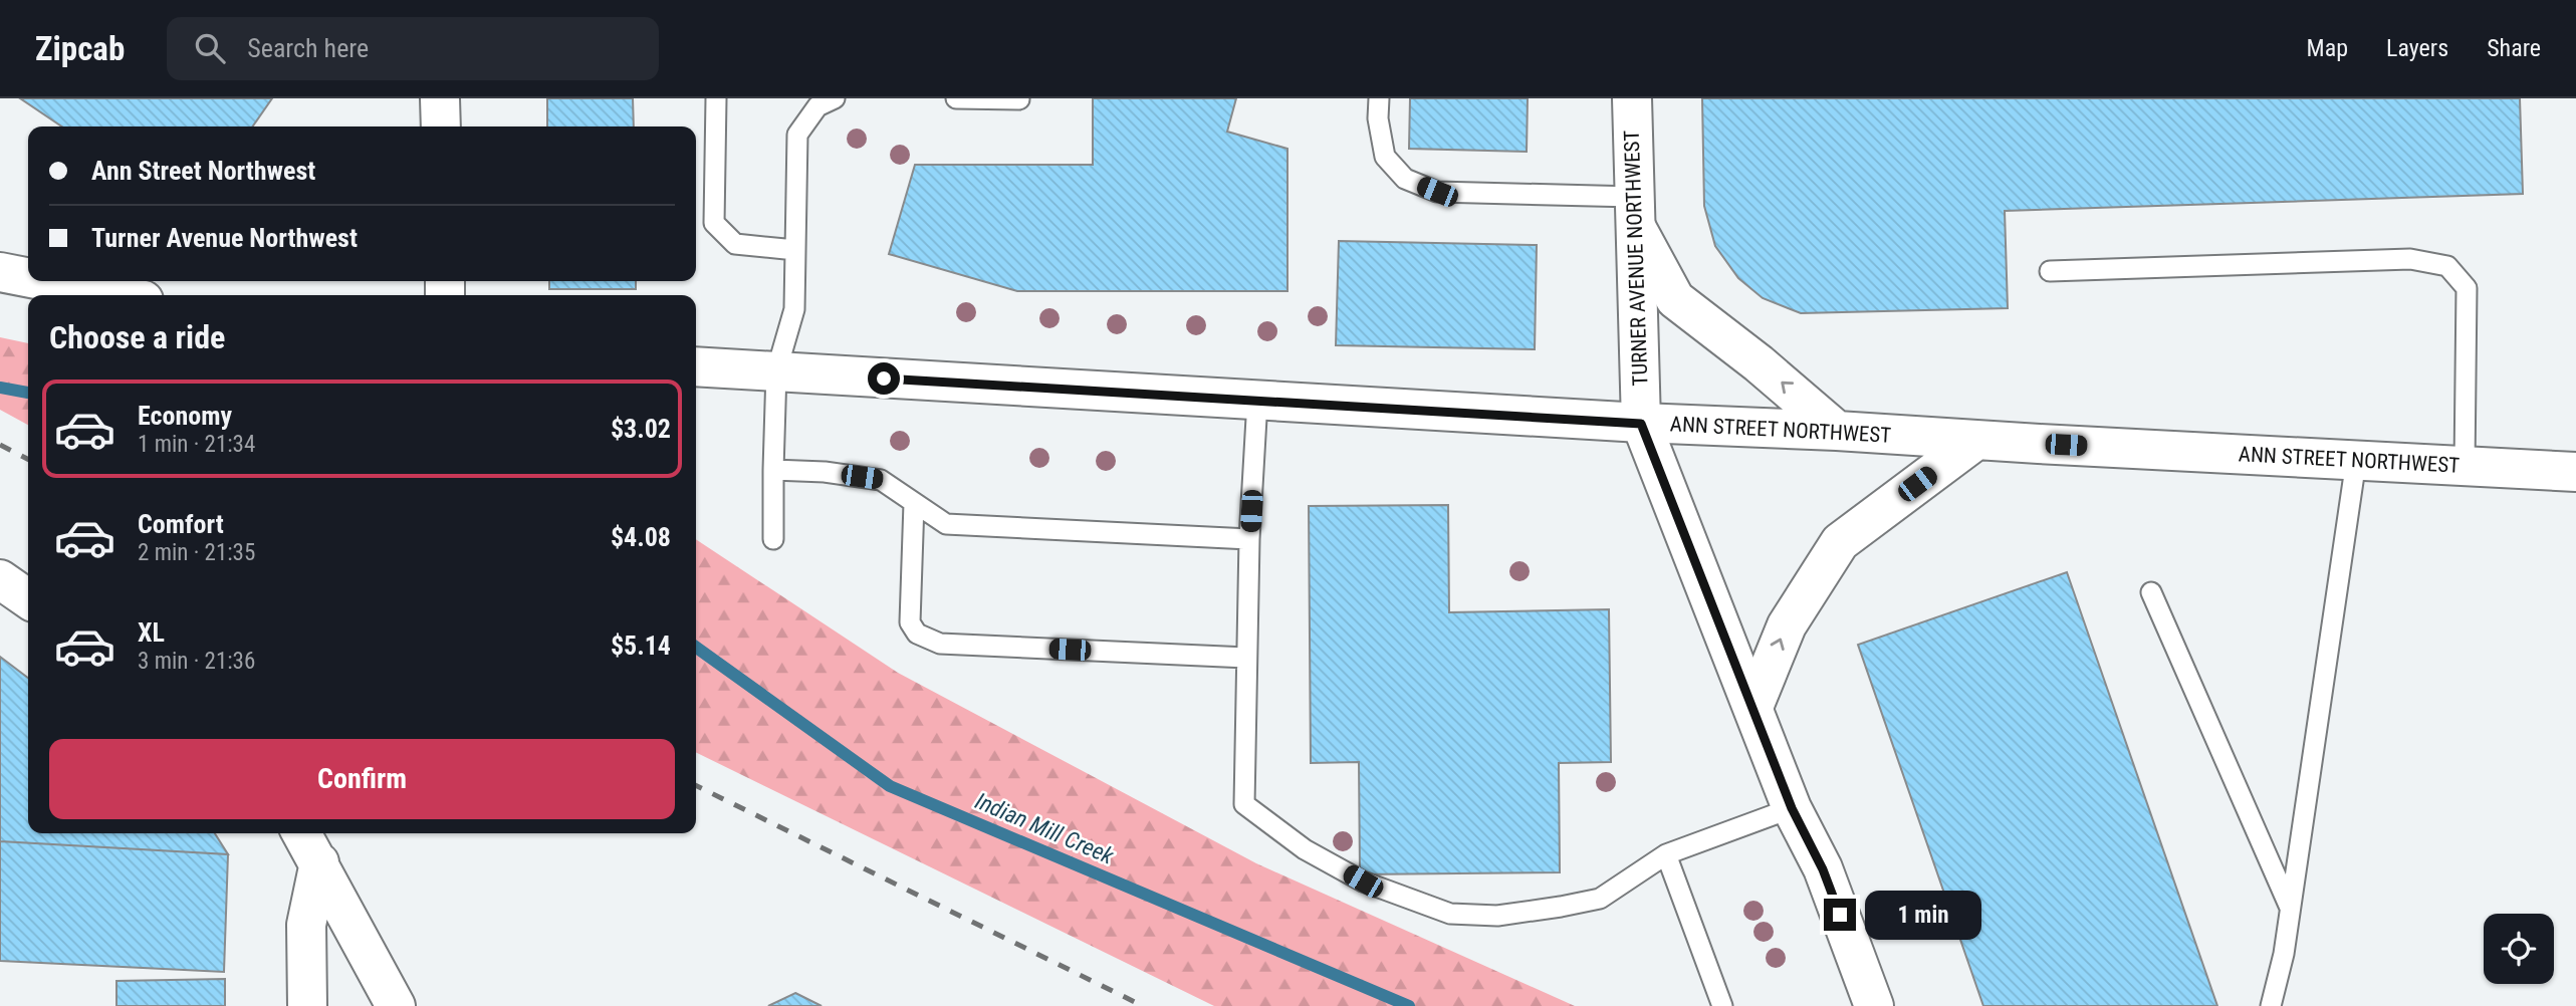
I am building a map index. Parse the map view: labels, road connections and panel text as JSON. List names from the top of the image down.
{
  "streets": {
    "main road": ["TURNER AVENUE NORTHWEST", "ANN STREET NORTHWEST"]
  },
  "crossings": [
    ["TURNER AVENUE NORTHWEST", "ANN STREET NORTHWEST"]
  ],
  "water": ["Indian Mill Creek"],
  "page": {
    "header": "Zipcab",
    "search": "Search here",
    "nav": ["Map", "Layers", "Share"],
    "banner": ["Ann Street Northwest", "Turner Avenue Northwest"],
    "heading": "Choose a ride",
    "list": [
      {
        "name": "Economy",
        "note": "1 min · 21:34",
        "value": "$3.02"
      },
      {
        "name": "Comfort",
        "note": "2 min · 21:35",
        "value": "$4.08"
      },
      {
        "name": "XL",
        "note": "3 min · 21:36",
        "value": "$5.14"
      }
    ],
    "buttons": "Confirm",
    "bubble": "1 min"
  }
}
